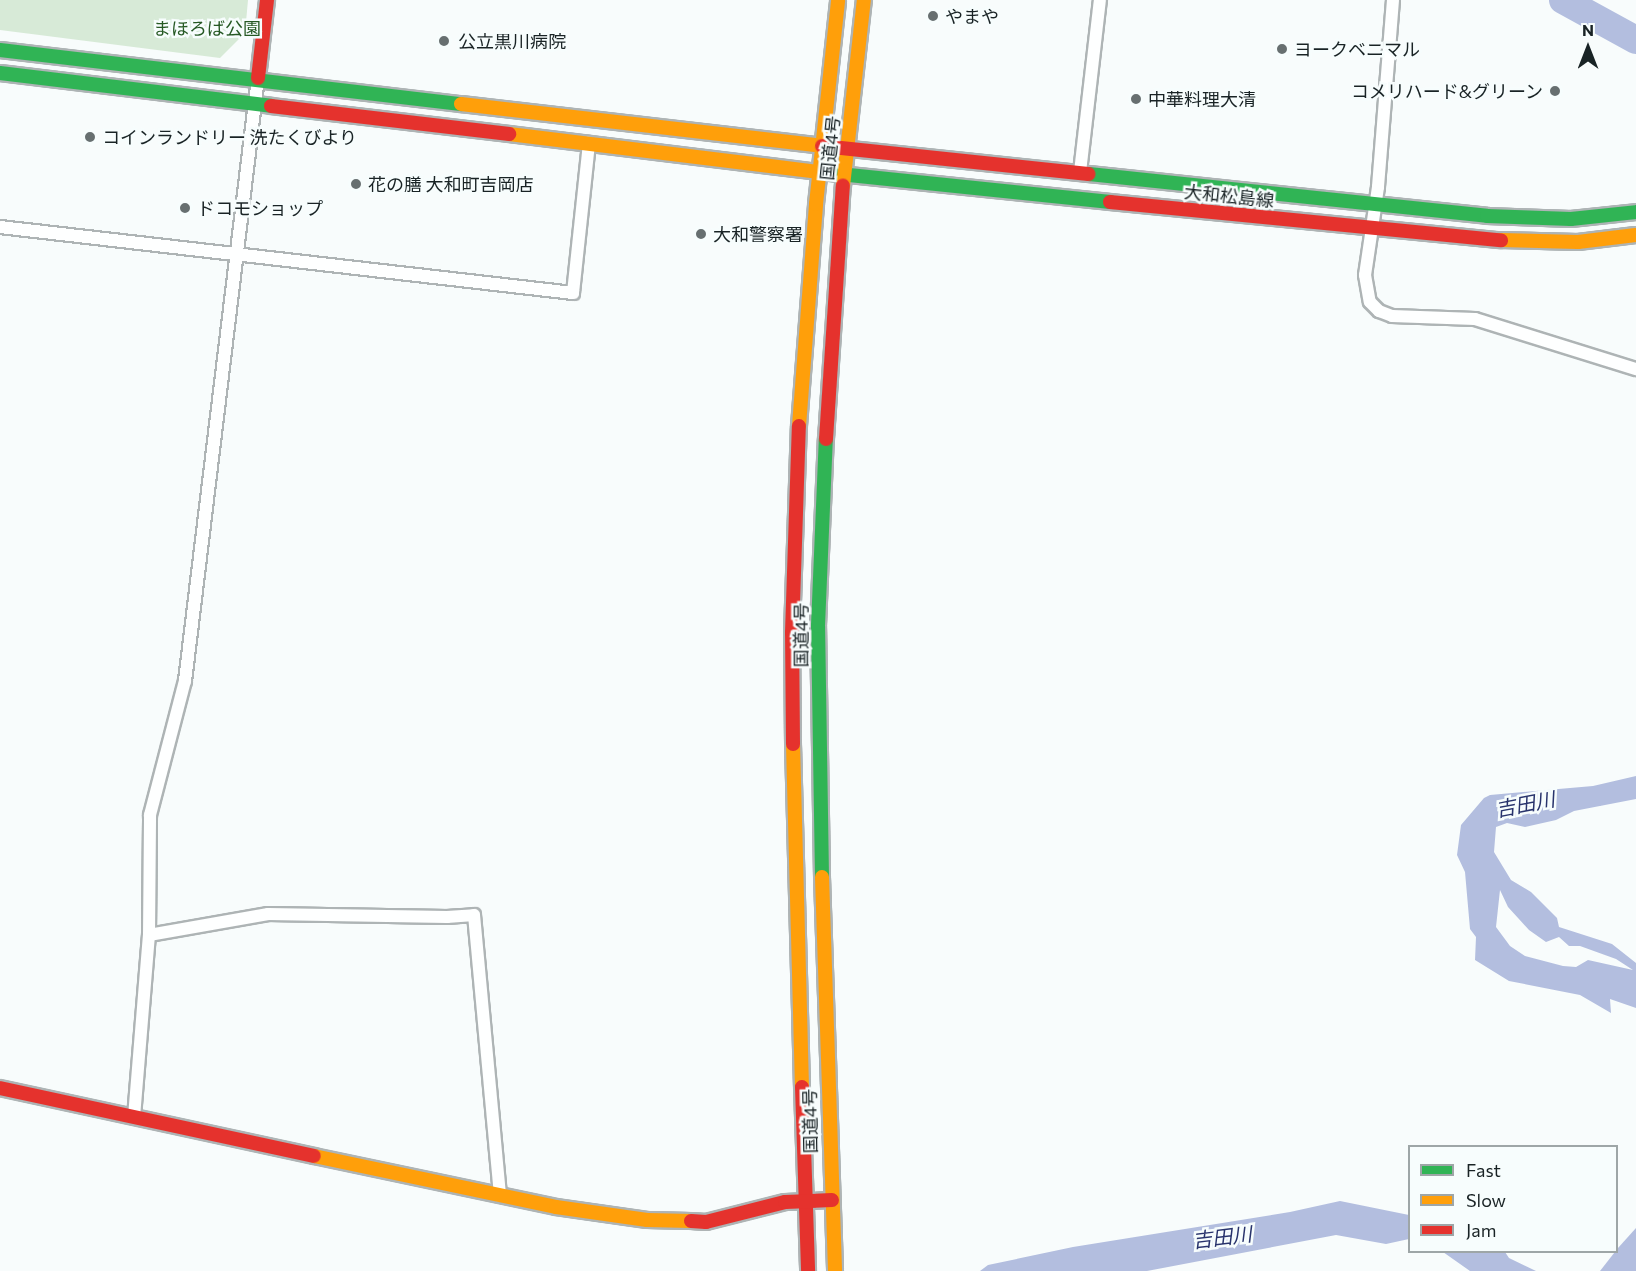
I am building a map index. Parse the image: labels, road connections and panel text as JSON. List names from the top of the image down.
{
  "streets": {
    "main road": ["国道4号", "大和松島線"]
  },
  "crossings": [
    ["国道4号", "大和松島線"]
  ],
  "water": ["吉田川"],
  "parks": ["まほろば公園"],
  "places": [
    "やまや",
    "公立黒川病院",
    "ヨークベニマル",
    "コメリハード&グリーン",
    "中華料理大清",
    "コインランドリー 洗たくびより",
    "花の膳 大和町吉岡店",
    "ドコモショップ",
    "大和警察署"
  ],
  "legend": ["Fast", "Slow", "Jam"],
  "north": "top"
}
